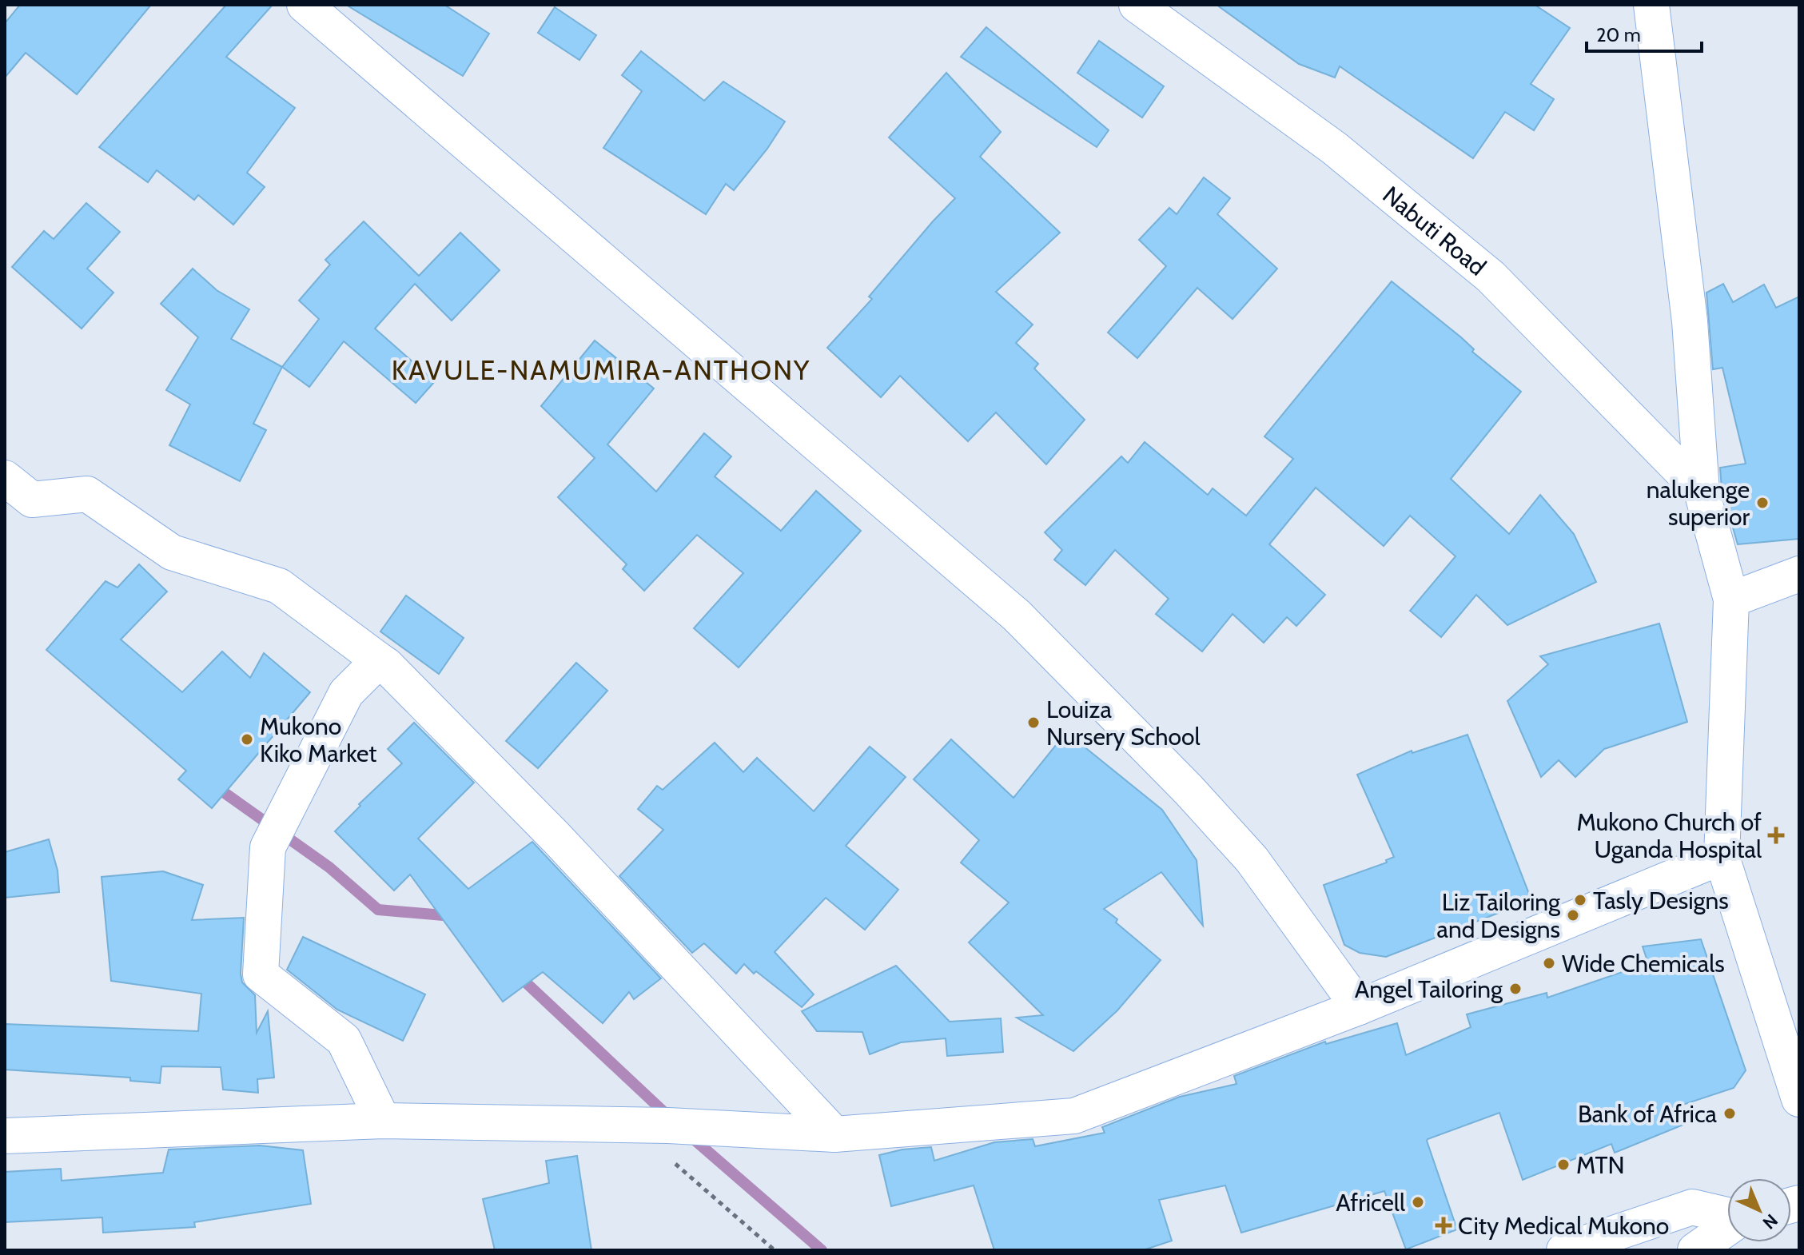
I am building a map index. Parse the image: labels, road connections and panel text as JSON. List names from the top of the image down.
{
  "streets": {
    "main road": ["Nabuti Road"]
  },
  "districts": ["KAVULE-NAMUMIRA-ANTHONY"],
  "places": {
    "other": [
      "nalukenge superior",
      "Louiza Nursery School",
      "Mukono Kiko Market",
      "Tasly Designs",
      "Liz Tailoring and Designs",
      "Wide Chemicals",
      "Angel Tailoring",
      "Bank of Africa",
      "MTN",
      "Africell"
    ],
    "health": ["Mukono Church of Uganda Hospital", "City Medical Mukono"]
  },
  "scale_bar": "20 m",
  "north": "bottom right"
}
